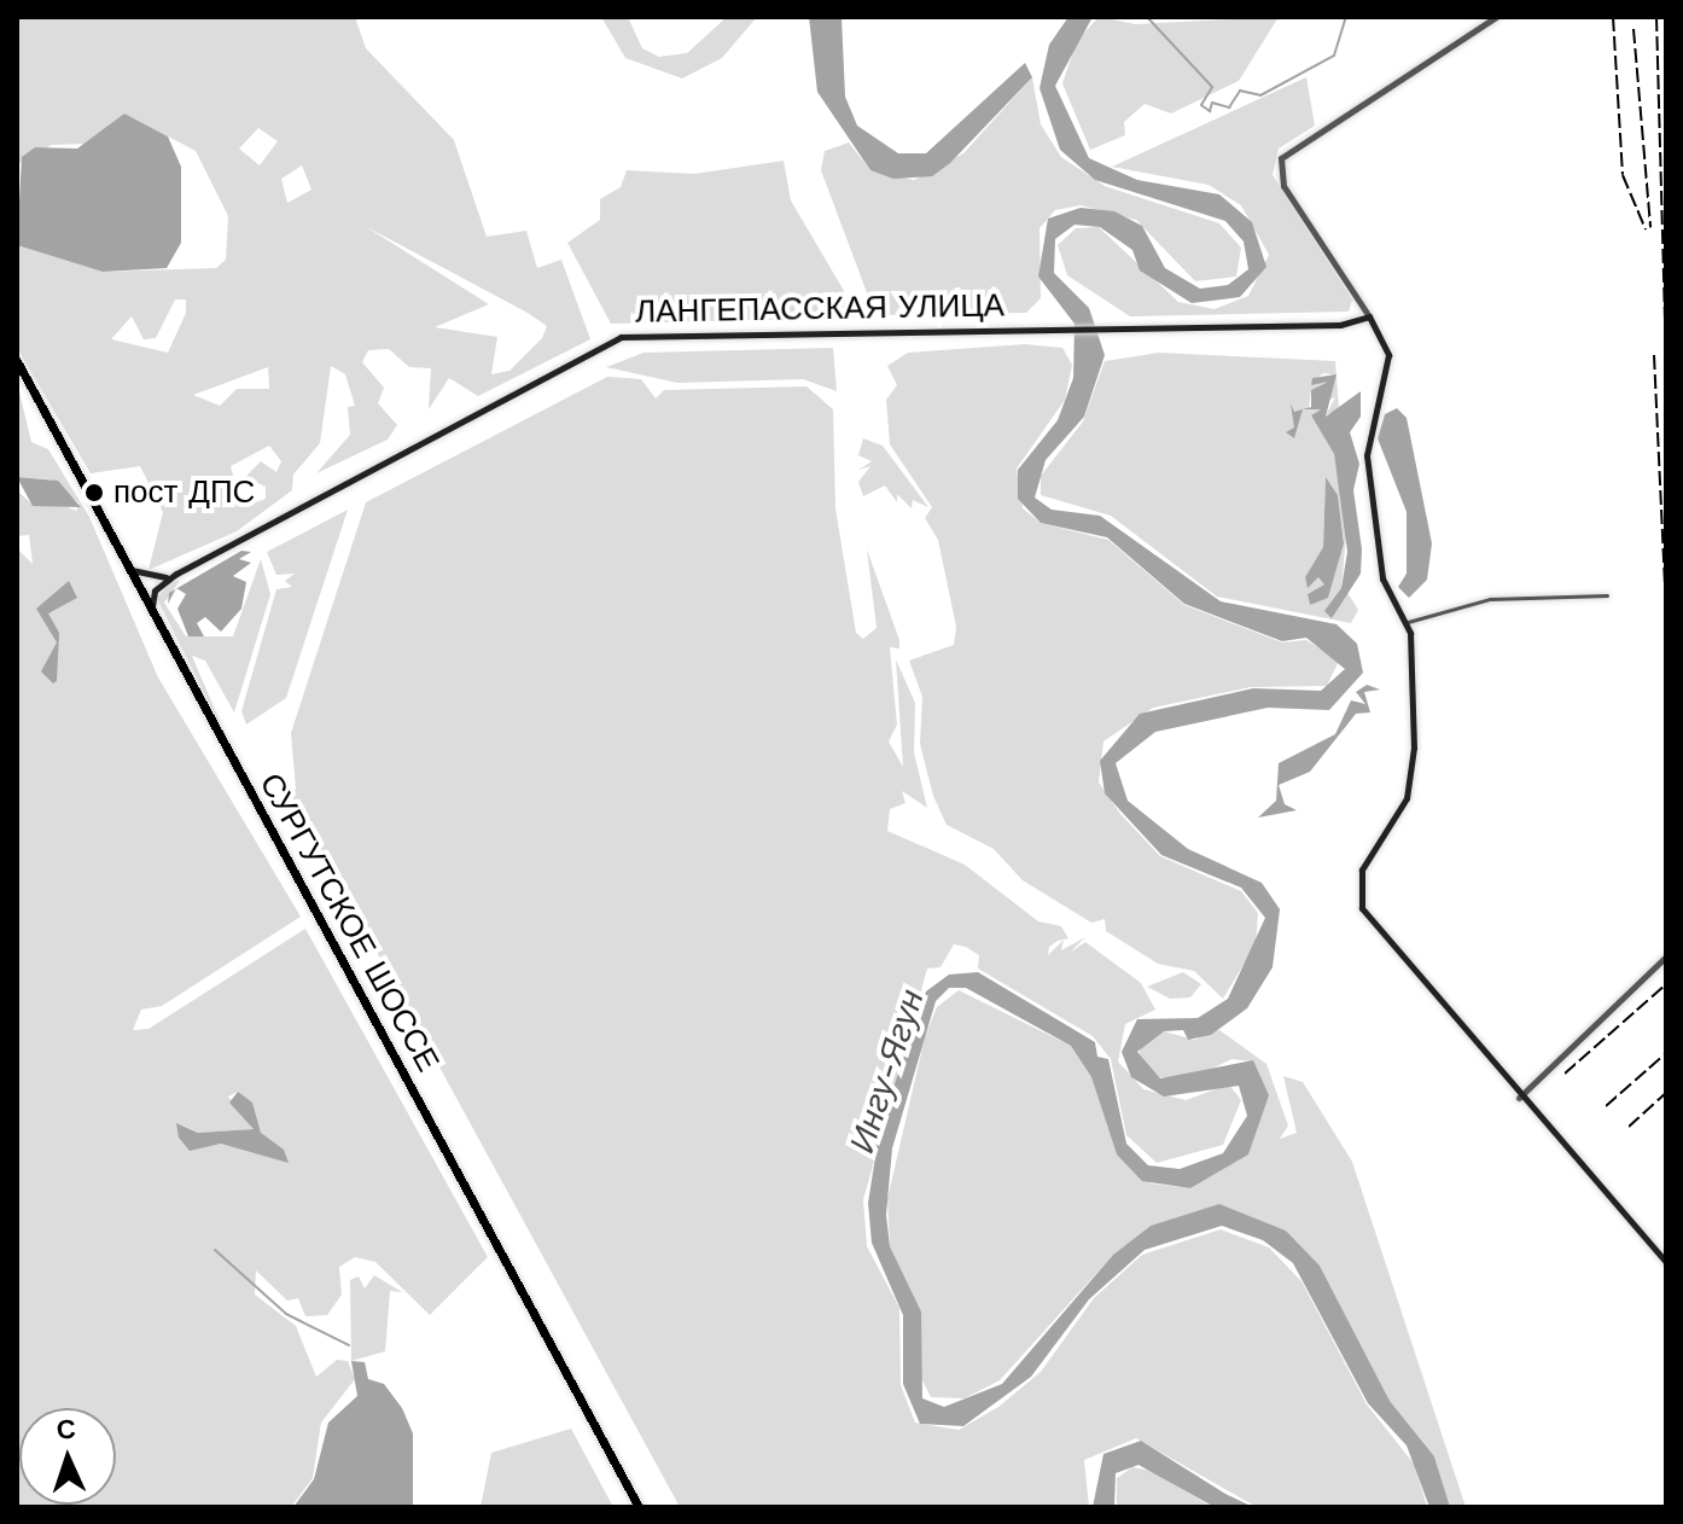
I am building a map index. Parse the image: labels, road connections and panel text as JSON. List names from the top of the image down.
{
  "streets": {
    "main road": ["ЛАНГЕПАССКАЯ УЛИЦА", "СУРГУТСКОЕ ШОССЕ"]
  },
  "water": ["Ингу-Ягун"],
  "places": ["пост ДПС"],
  "north": "top"
}
